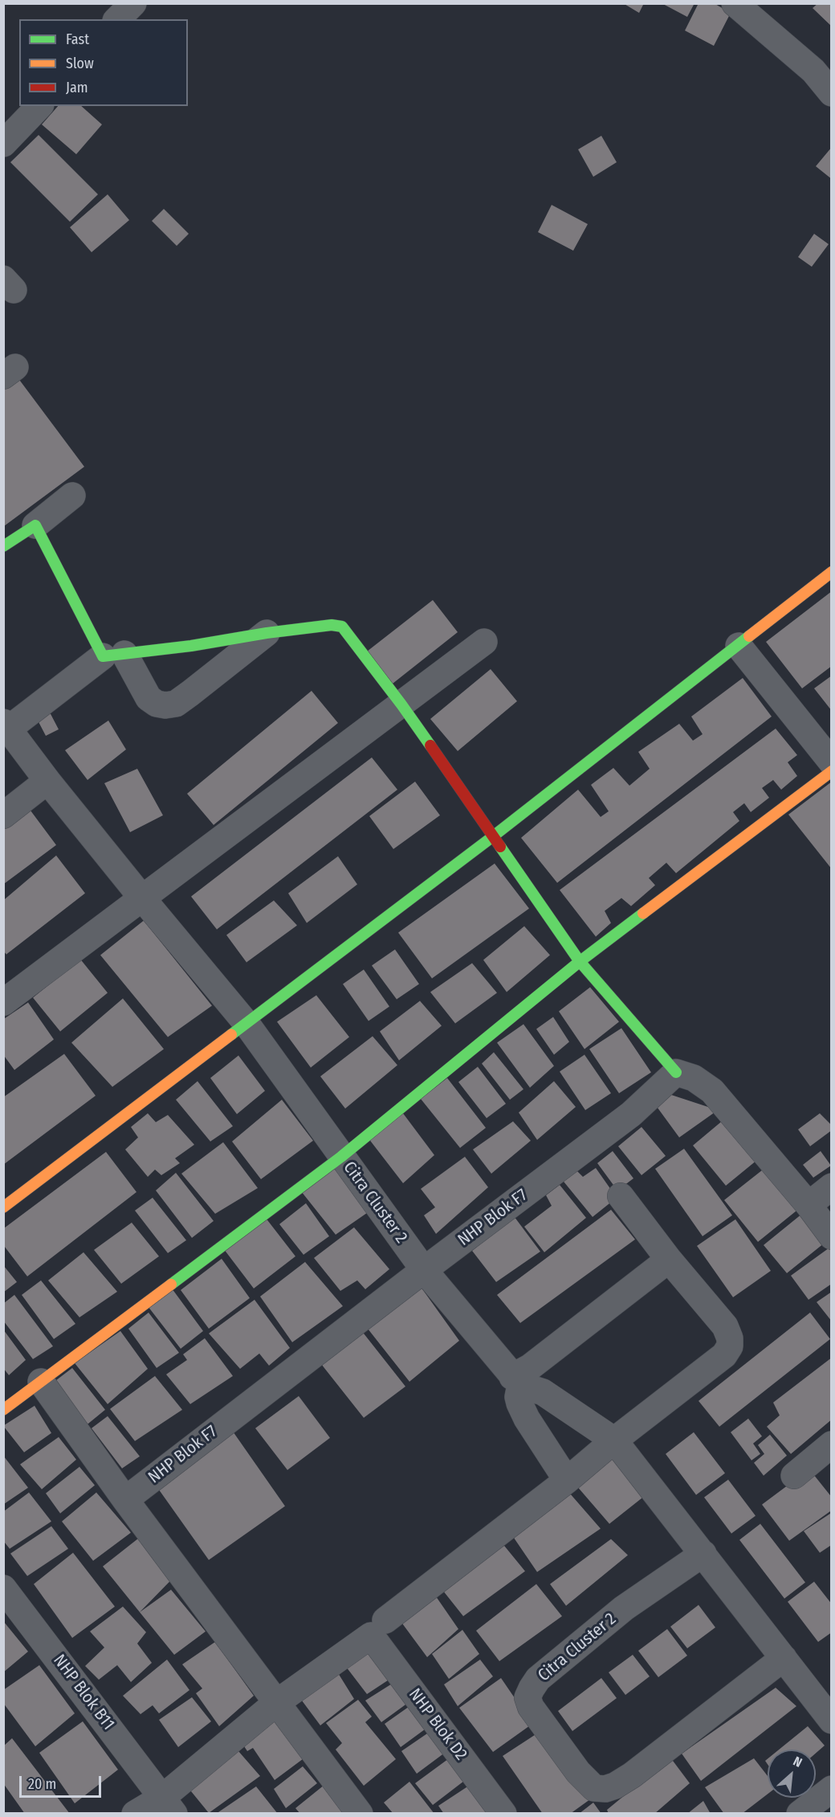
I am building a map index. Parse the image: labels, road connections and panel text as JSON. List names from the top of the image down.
{
  "streets": {
    "street": [
      "Citra Cluster 2",
      "NHP Blok F7",
      "NHP Blok B11",
      "NHP Blok D2"
    ]
  },
  "crossings": [
    ["Citra Cluster 2", "NHP Blok F7"]
  ],
  "legend": ["Fast", "Slow", "Jam"],
  "scale_bar": "20 m",
  "north": "top right"
}
